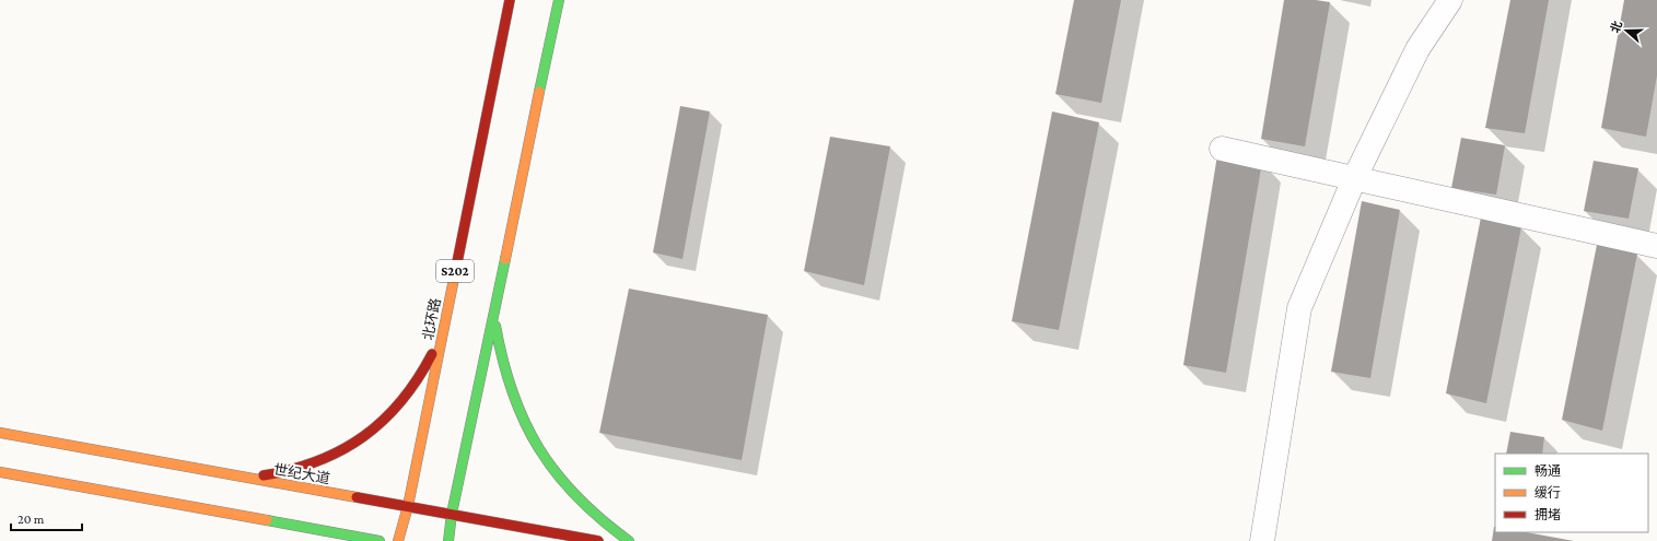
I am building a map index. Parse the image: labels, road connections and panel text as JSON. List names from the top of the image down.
{
  "streets": {
    "main road": ["S202", "北环路", "世纪大道"]
  },
  "crossings": [
    ["北环路", "世纪大道"]
  ],
  "legend": ["畅通", "缓行", "拥堵"],
  "scale_bar": "20 m",
  "north": "left"
}
